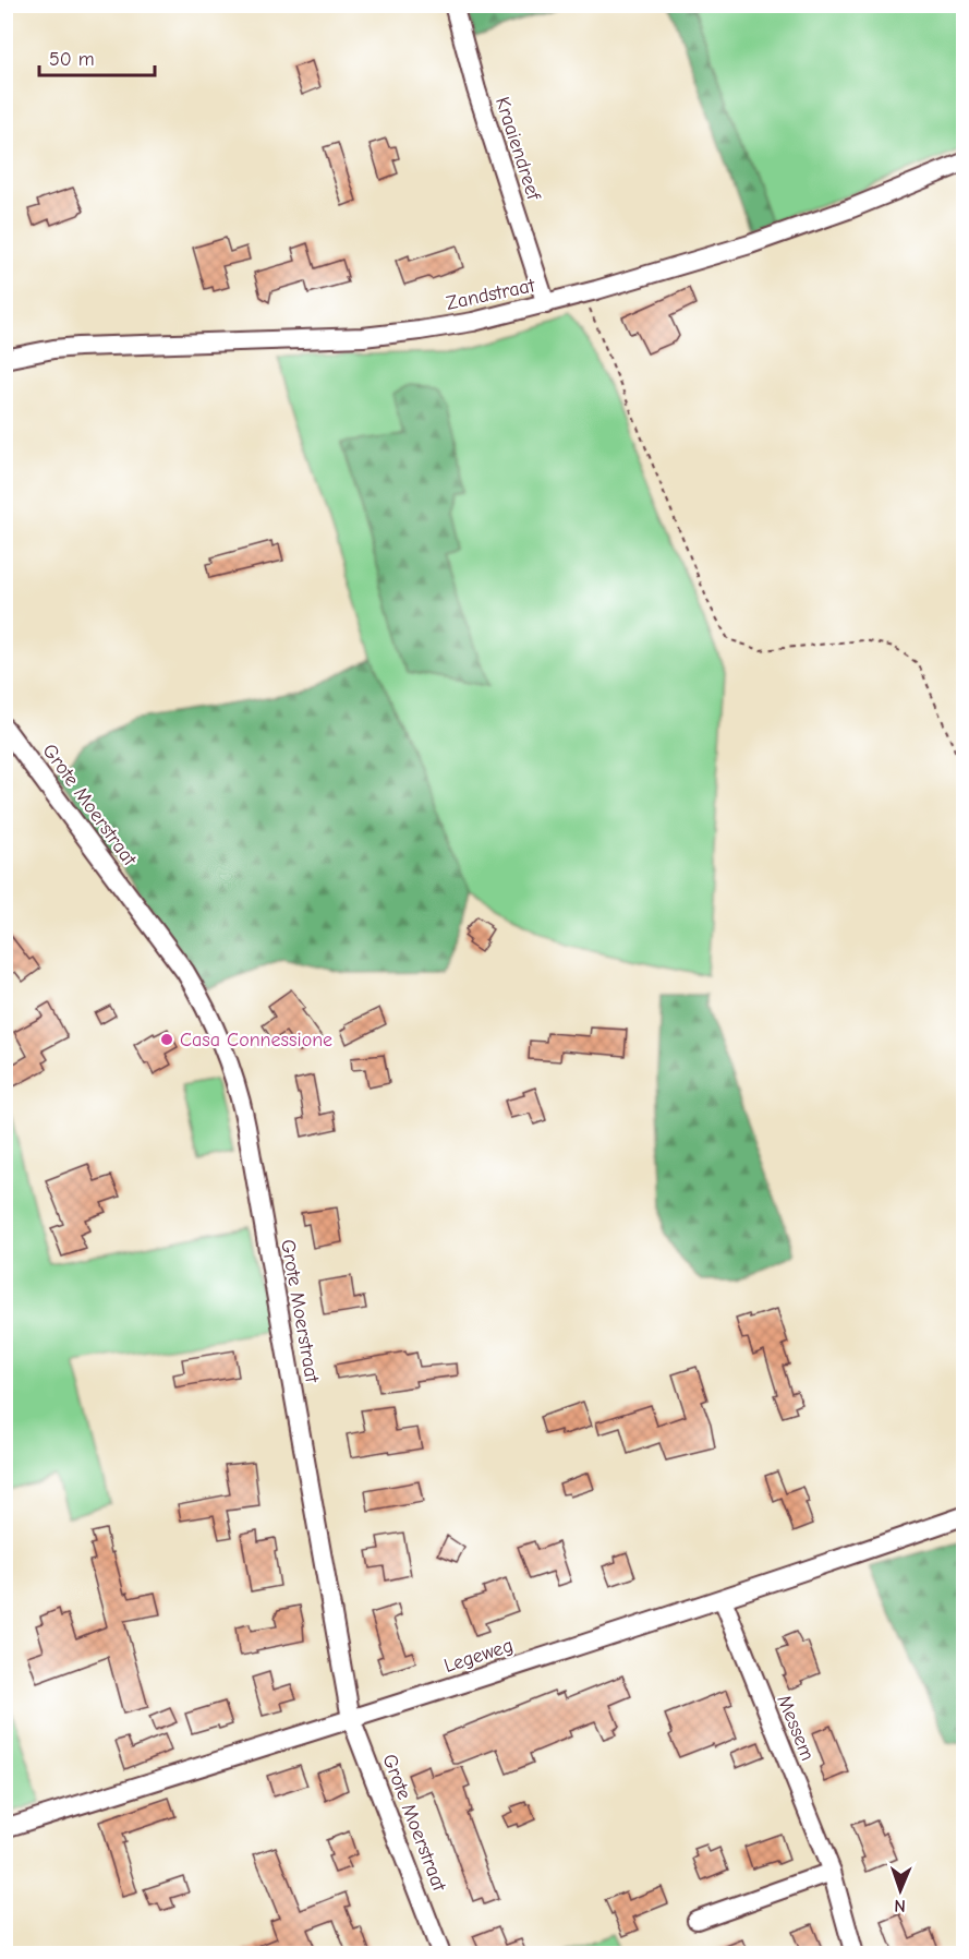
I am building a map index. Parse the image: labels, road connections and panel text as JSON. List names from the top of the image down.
{
  "streets": {
    "street": [
      "Kraaiendreef",
      "Zandstraat",
      "Grote Moerstraat",
      "Legeweg",
      "Messem"
    ]
  },
  "crossings": [
    ["Kraaiendreef", "Zandstraat"],
    ["Grote Moerstraat", "Legeweg"],
    ["Legeweg", "Messem"]
  ],
  "places": ["Casa Connessione"],
  "scale_bar": "50 m",
  "north": "bottom"
}
